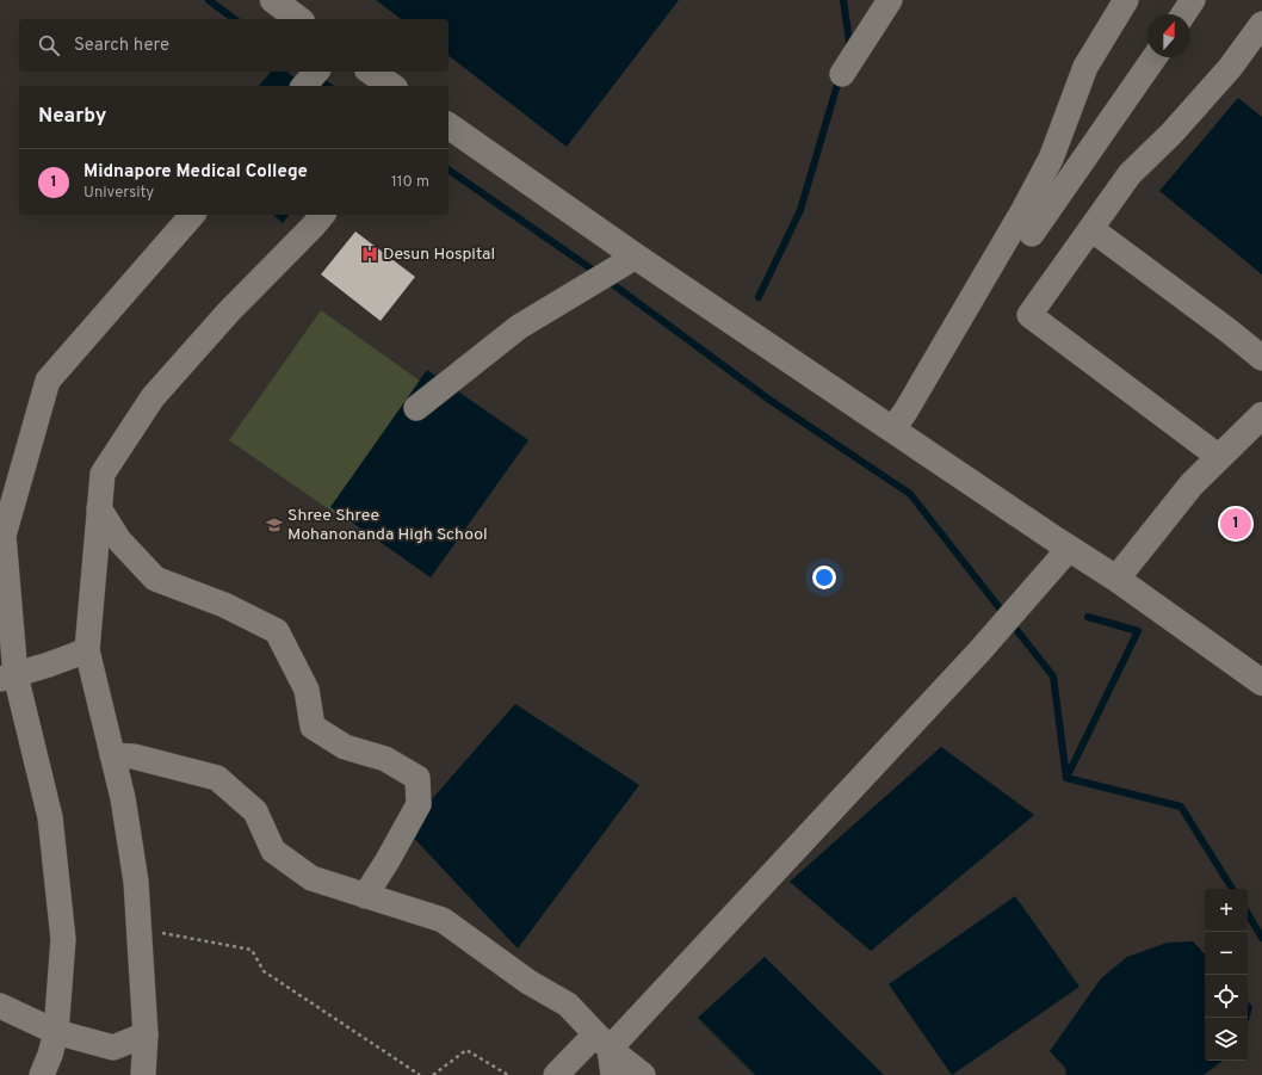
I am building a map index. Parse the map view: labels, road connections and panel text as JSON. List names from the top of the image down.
{
  "places": {
    "hospital": ["Desun Hospital"],
    "school or university": ["Shree Shree Mohanonanda High School"]
  },
  "north": "top",
  "page": {
    "search": "Search here",
    "heading": "Nearby",
    "list": [
      {
        "mark": "1",
        "name": "Midnapore Medical College",
        "note": "University",
        "value": "110 m"
      }
    ],
    "pins": "1",
    "map_buttons": ["+", "−"]
  }
}
